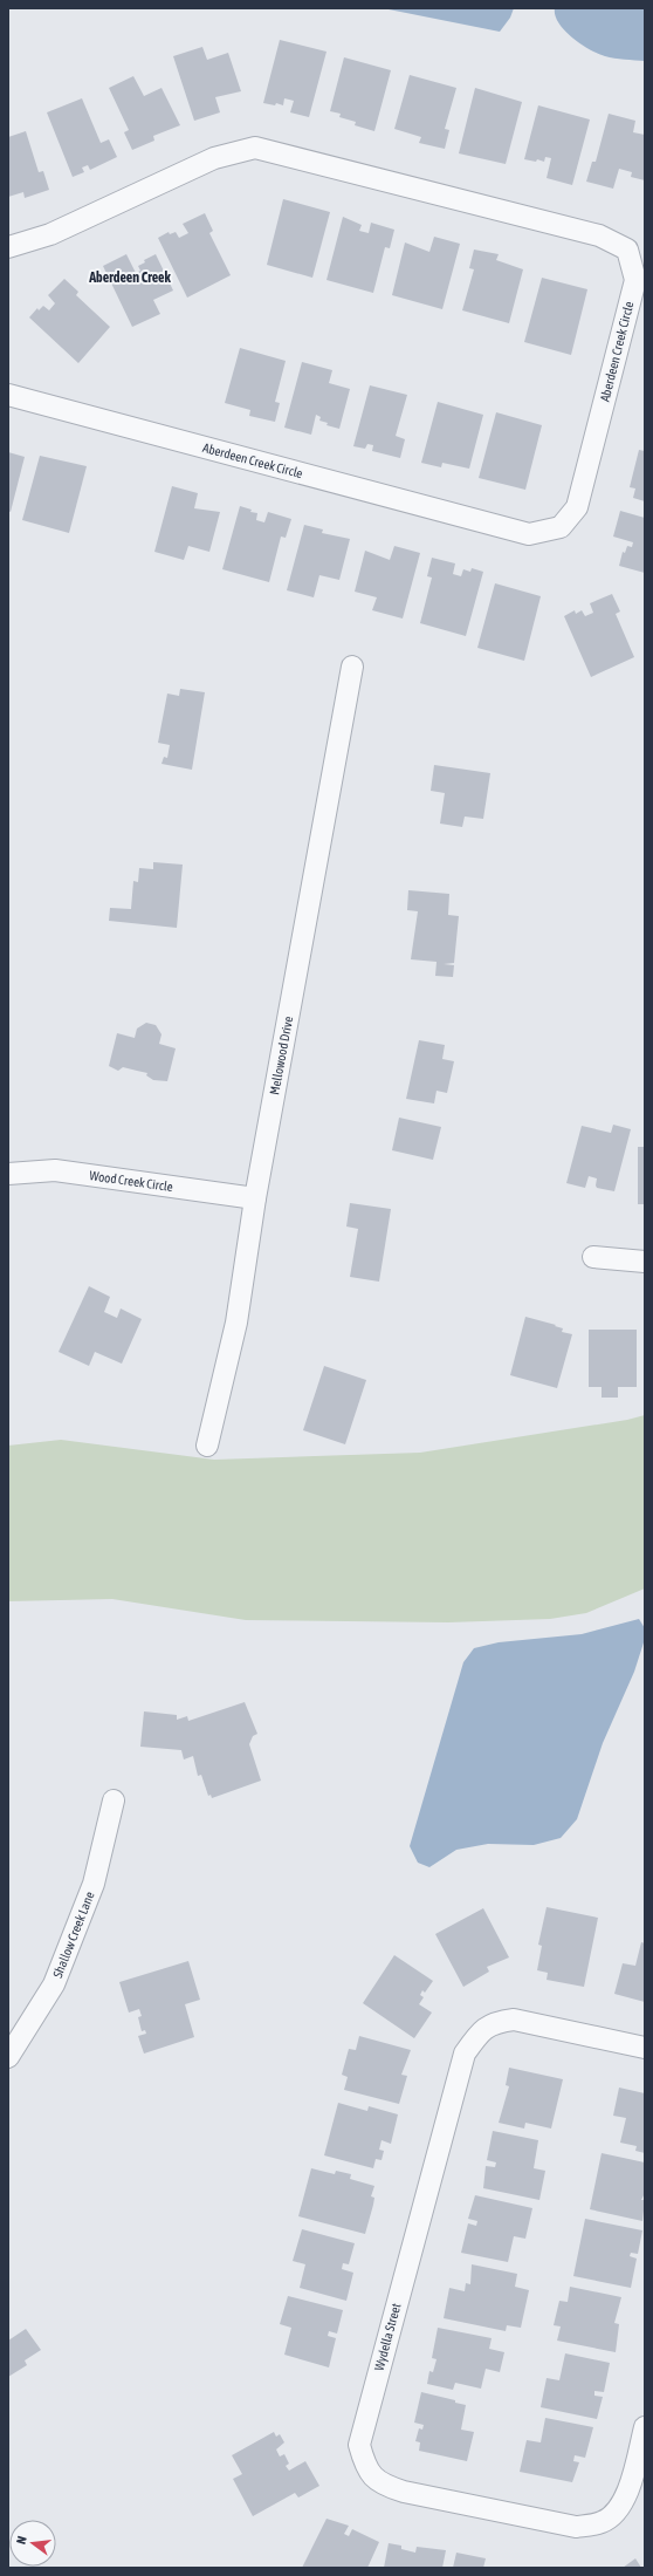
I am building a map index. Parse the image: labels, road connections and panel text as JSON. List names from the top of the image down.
{
  "streets": {
    "street": [
      "Aberdeen Creek Circle",
      "Mellowood Drive",
      "Wood Creek Circle",
      "Shallow Creek Lane",
      "Wydella Street"
    ]
  },
  "crossings": [
    ["Mellowood Drive", "Wood Creek Circle"]
  ],
  "districts": ["Aberdeen Creek"],
  "north": "left"
}
